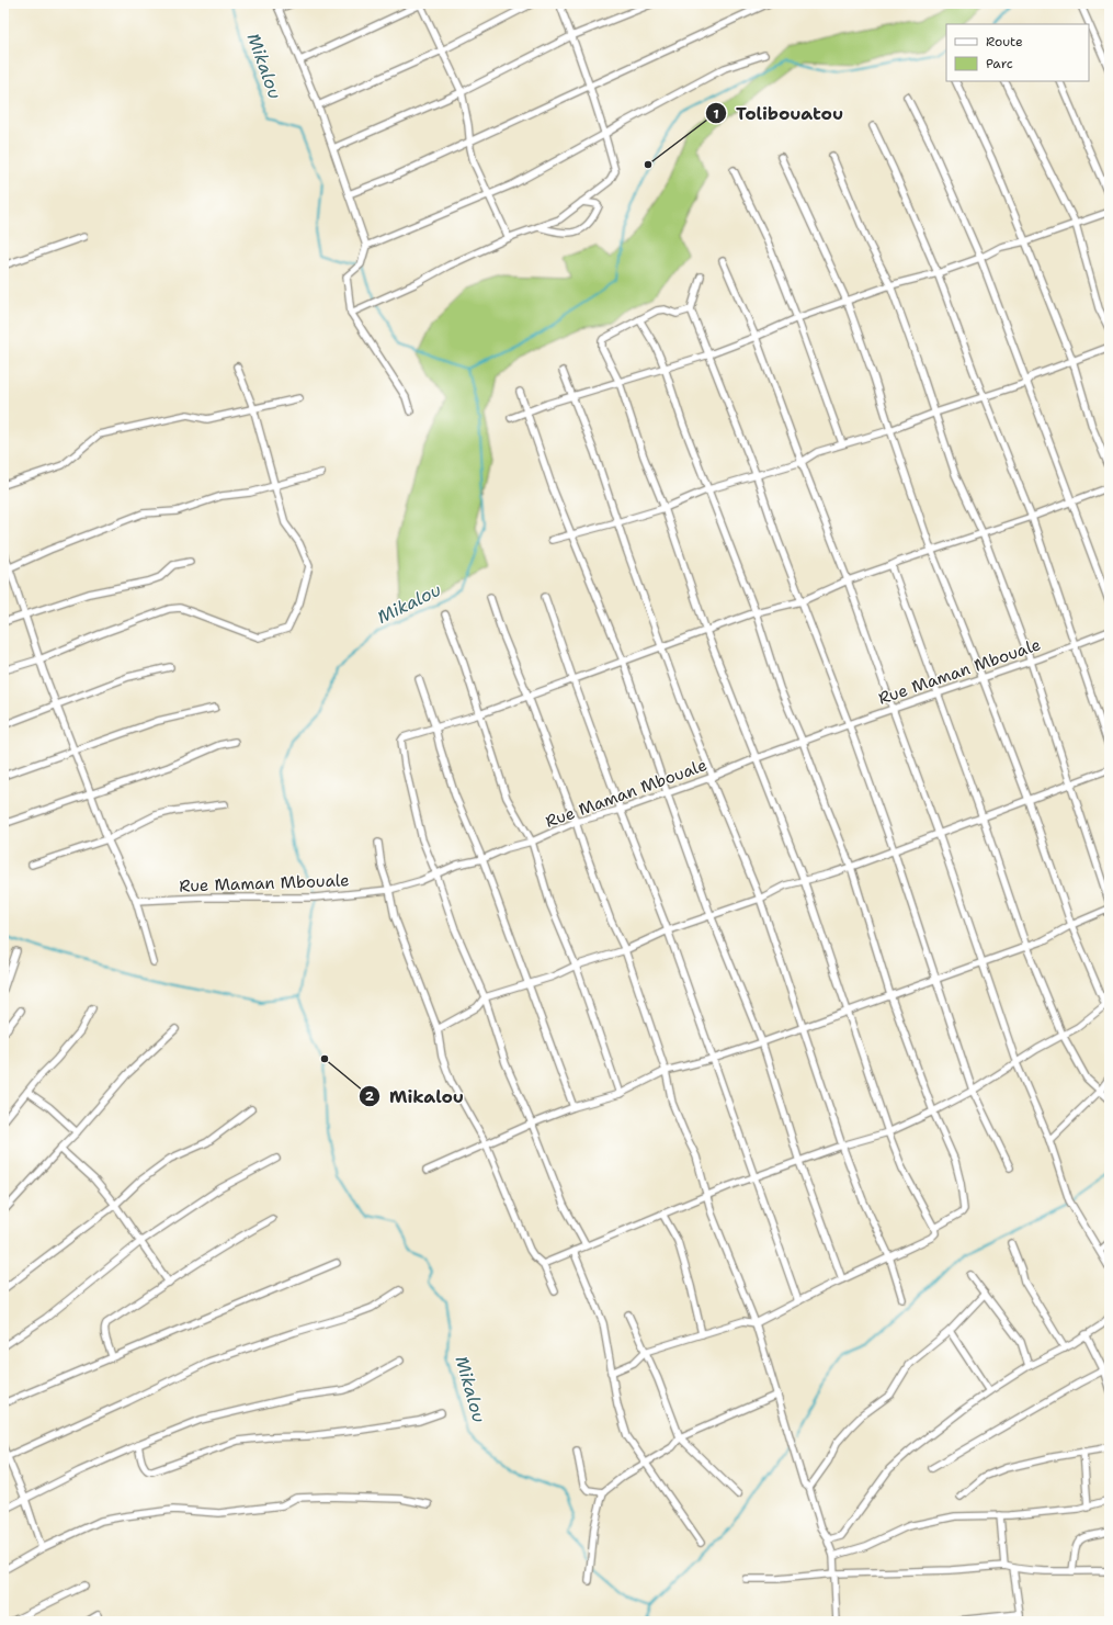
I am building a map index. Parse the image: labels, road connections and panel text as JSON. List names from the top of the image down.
{
  "streets": {
    "street": ["Rue Maman Mbouale"]
  },
  "water": ["Mikalou"],
  "places": ["Tolibouatou", "Mikalou"],
  "legend": ["Route", "Parc"]
}
